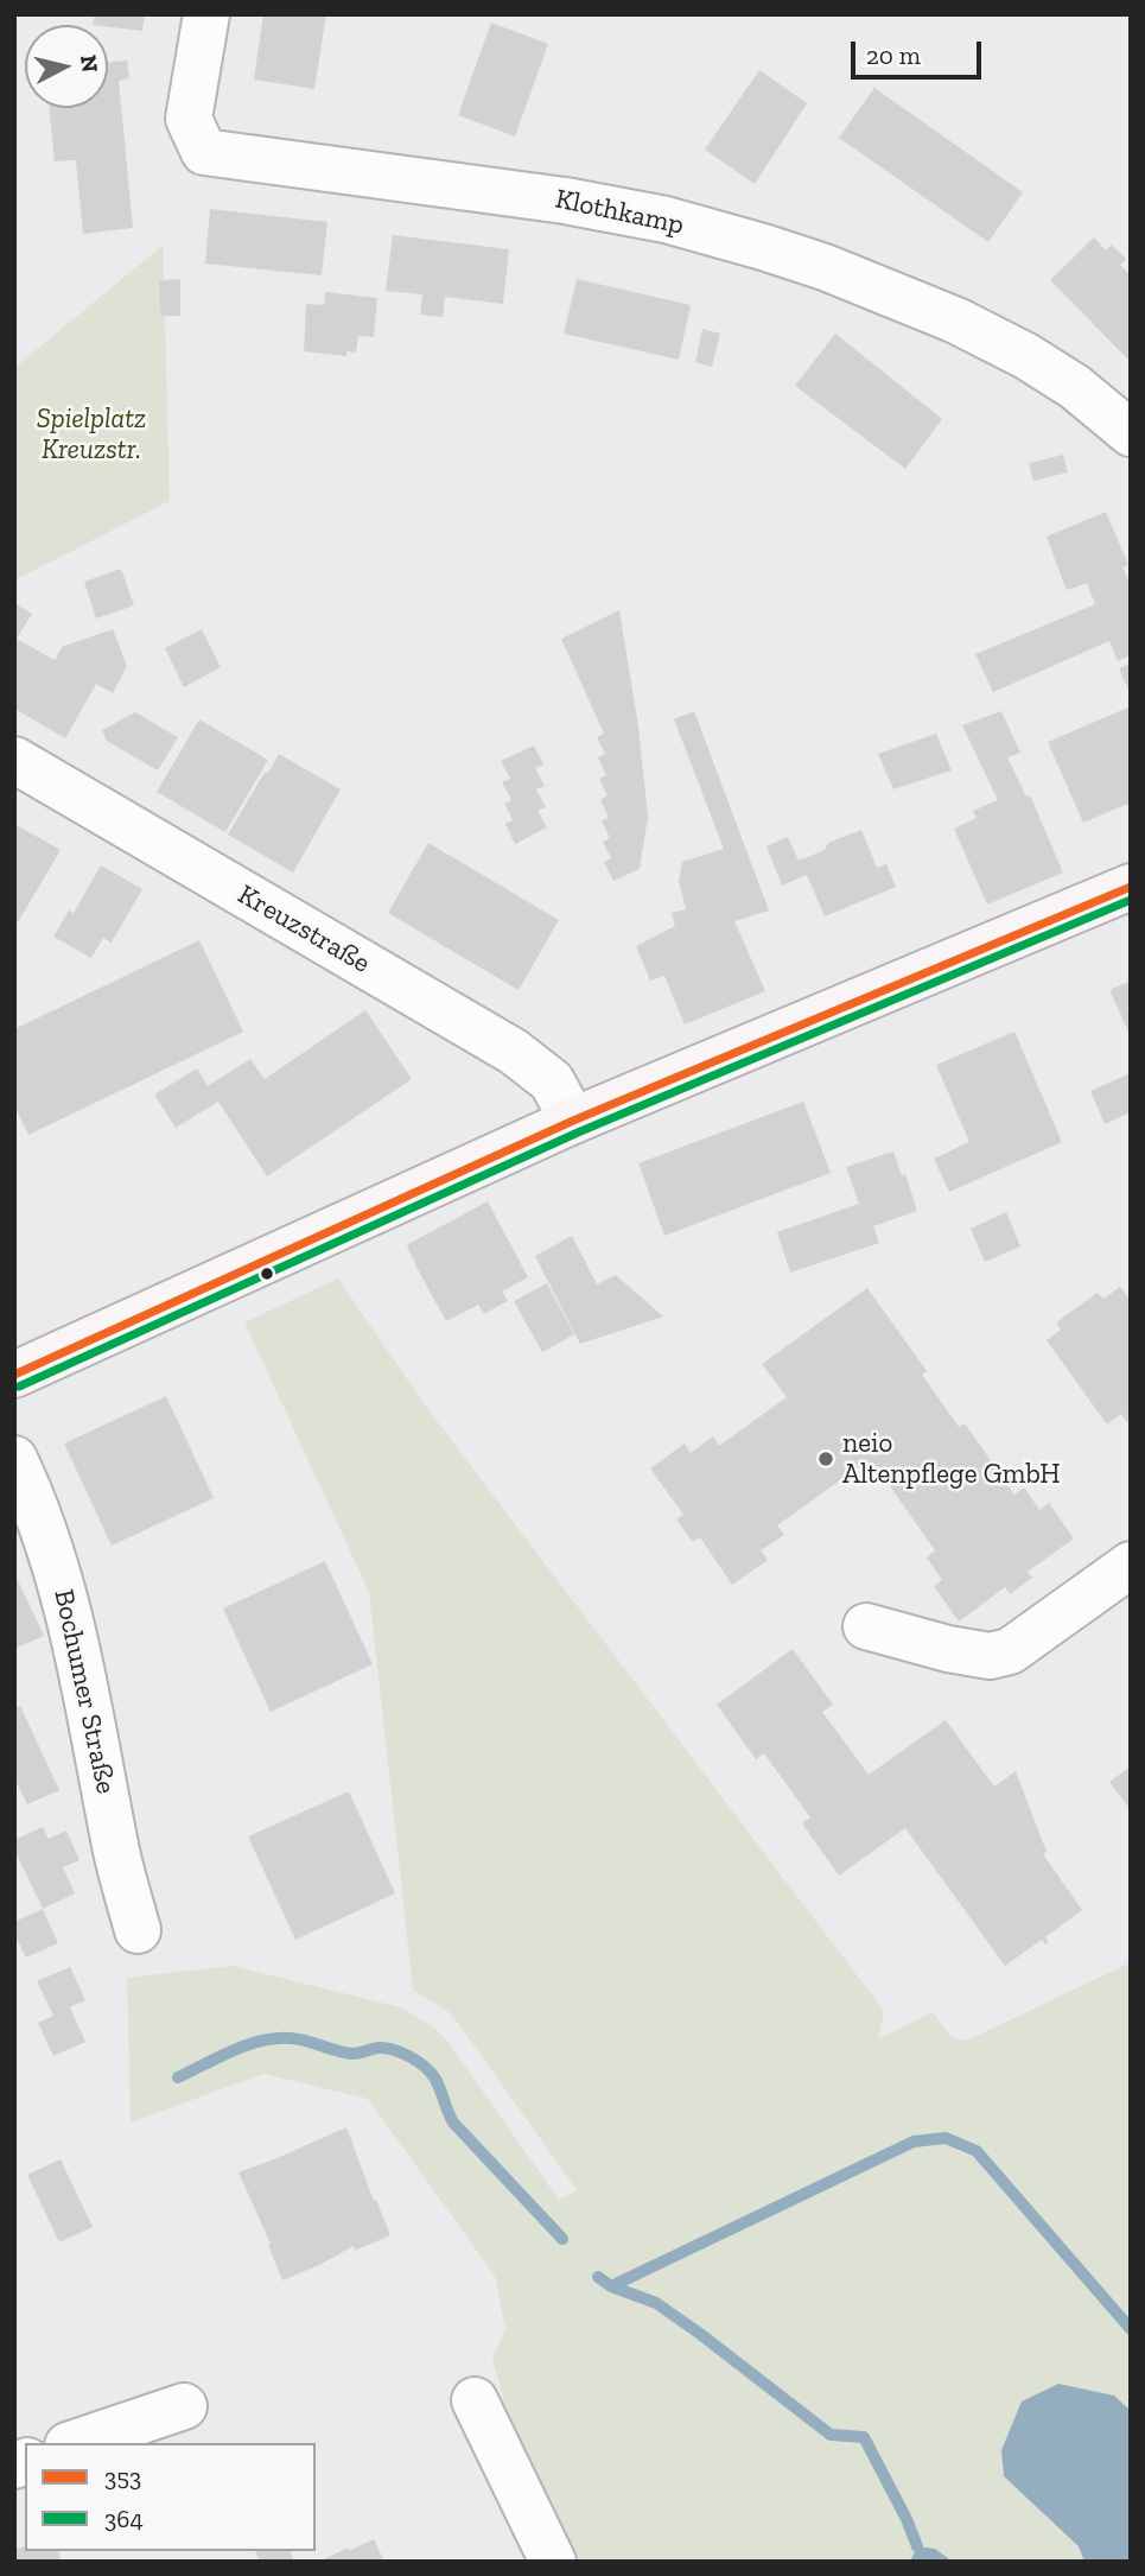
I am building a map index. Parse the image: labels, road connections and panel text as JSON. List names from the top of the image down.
{
  "streets": {
    "street": ["Klothkamp", "Kreuzstraße", "Bochumer Straße"]
  },
  "parks": ["Spielplatz Kreuzstr."],
  "places": ["neio Altenpflege GmbH"],
  "lines": ["transit line 353", "transit line 364"],
  "legend": ["353", "364"],
  "scale_bar": "20 m",
  "north": "right"
}
